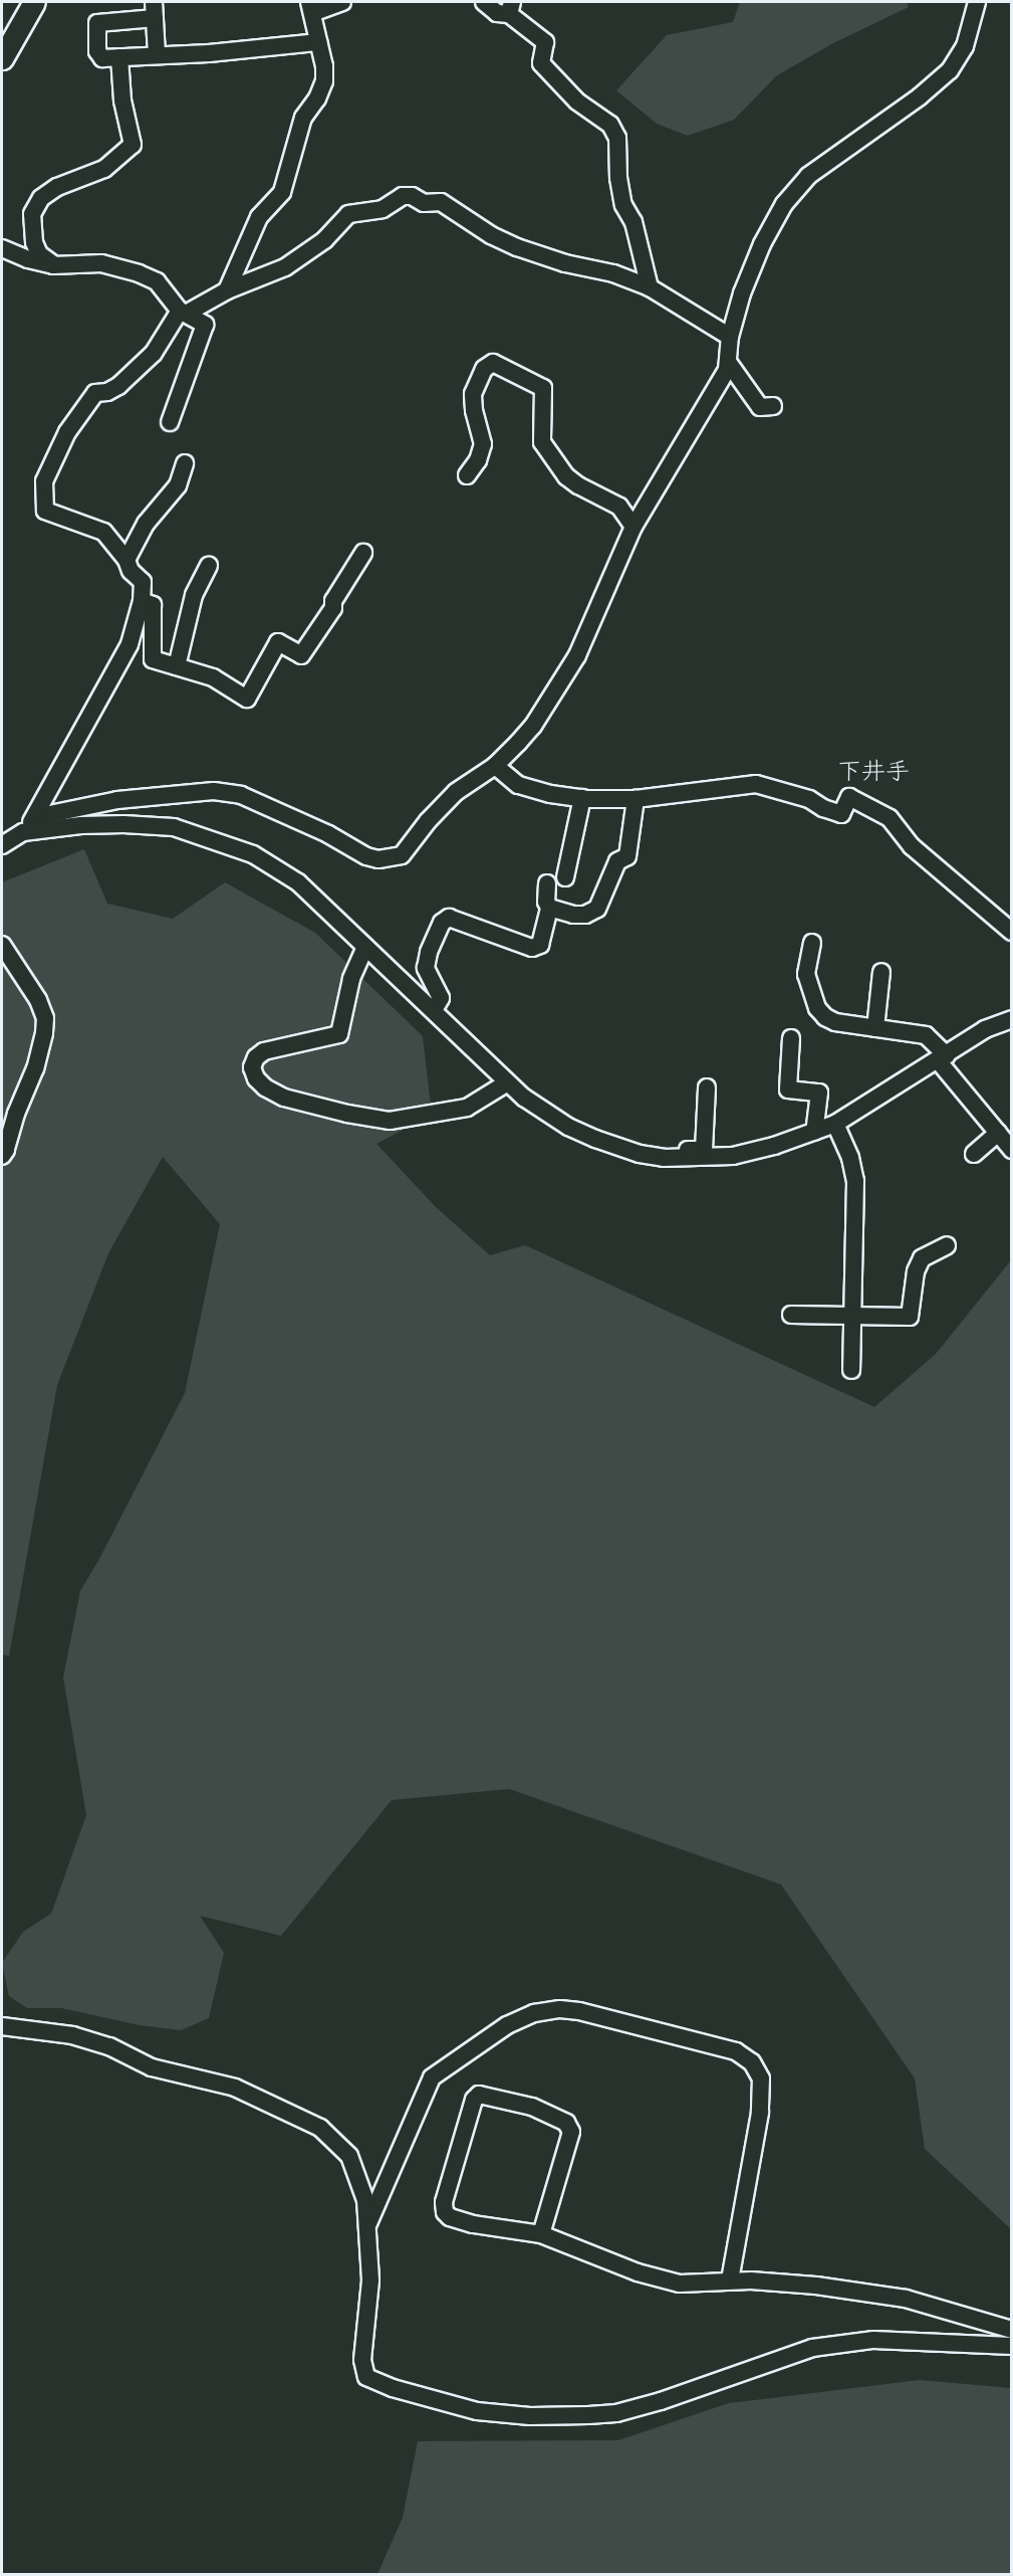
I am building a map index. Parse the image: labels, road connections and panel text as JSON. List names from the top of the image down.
{
  "districts": ["下井手"]
}
